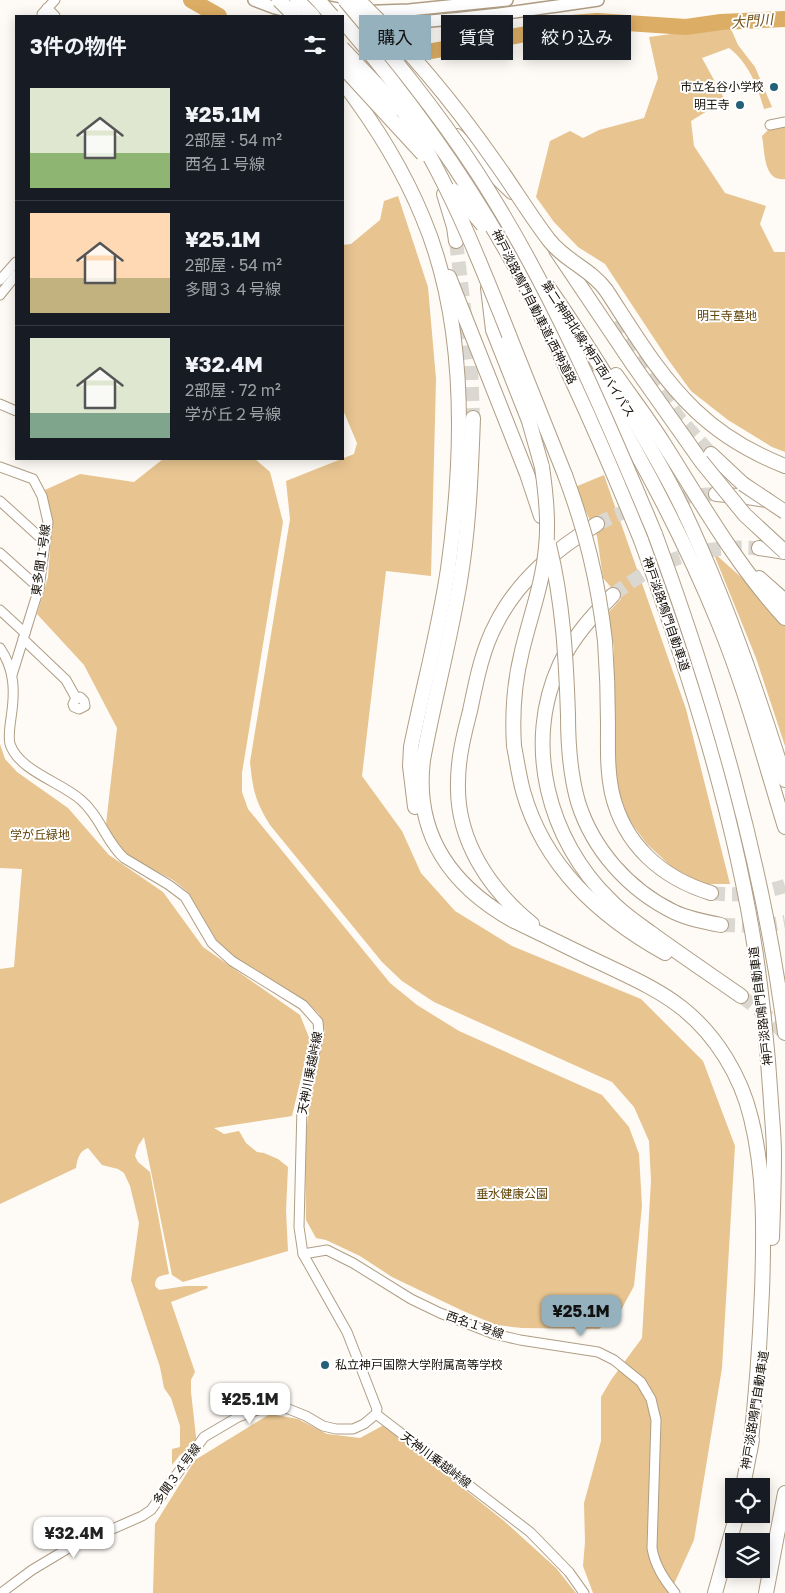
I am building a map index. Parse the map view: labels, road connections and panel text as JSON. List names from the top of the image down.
{
  "streets": {
    "highway": ["神戸淡路鳴門自動車道;西神道路", "第二神明北線;神戸西バイパス", "神戸淡路鳴門自動車道"],
    "street": [
      "東多聞１号線",
      "天神川乗越峠線",
      "西名１号線",
      "多聞３４号線"
    ]
  },
  "crossings": [
    ["神戸淡路鳴門自動車道;西神道路", "神戸淡路鳴門自動車道"],
    ["東多聞１号線", "天神川乗越峠線"],
    ["天神川乗越峠線", "西名１号線"],
    ["天神川乗越峠線", "多聞３４号線"]
  ],
  "water": ["大門川"],
  "parks": ["明王寺墓地", "学が丘緑地", "垂水健康公園"],
  "places": ["市立名谷小学校", "明王寺", "私立神戸国際大学附属高等学校"],
  "page": {
    "chip": ["購入", "賃貸", "絞り込み"],
    "heading": "3件の物件",
    "list": [
      {
        "name": "¥25.1M",
        "note": "2部屋 · 54 m² · 西名１号線"
      },
      {
        "name": "¥25.1M",
        "note": "2部屋 · 54 m² · 多聞３４号線"
      },
      {
        "name": "¥32.4M",
        "note": "2部屋 · 72 m² · 学が丘２号線"
      }
    ],
    "price": ["¥25.1M", "¥25.1M", "¥32.4M"]
  }
}
